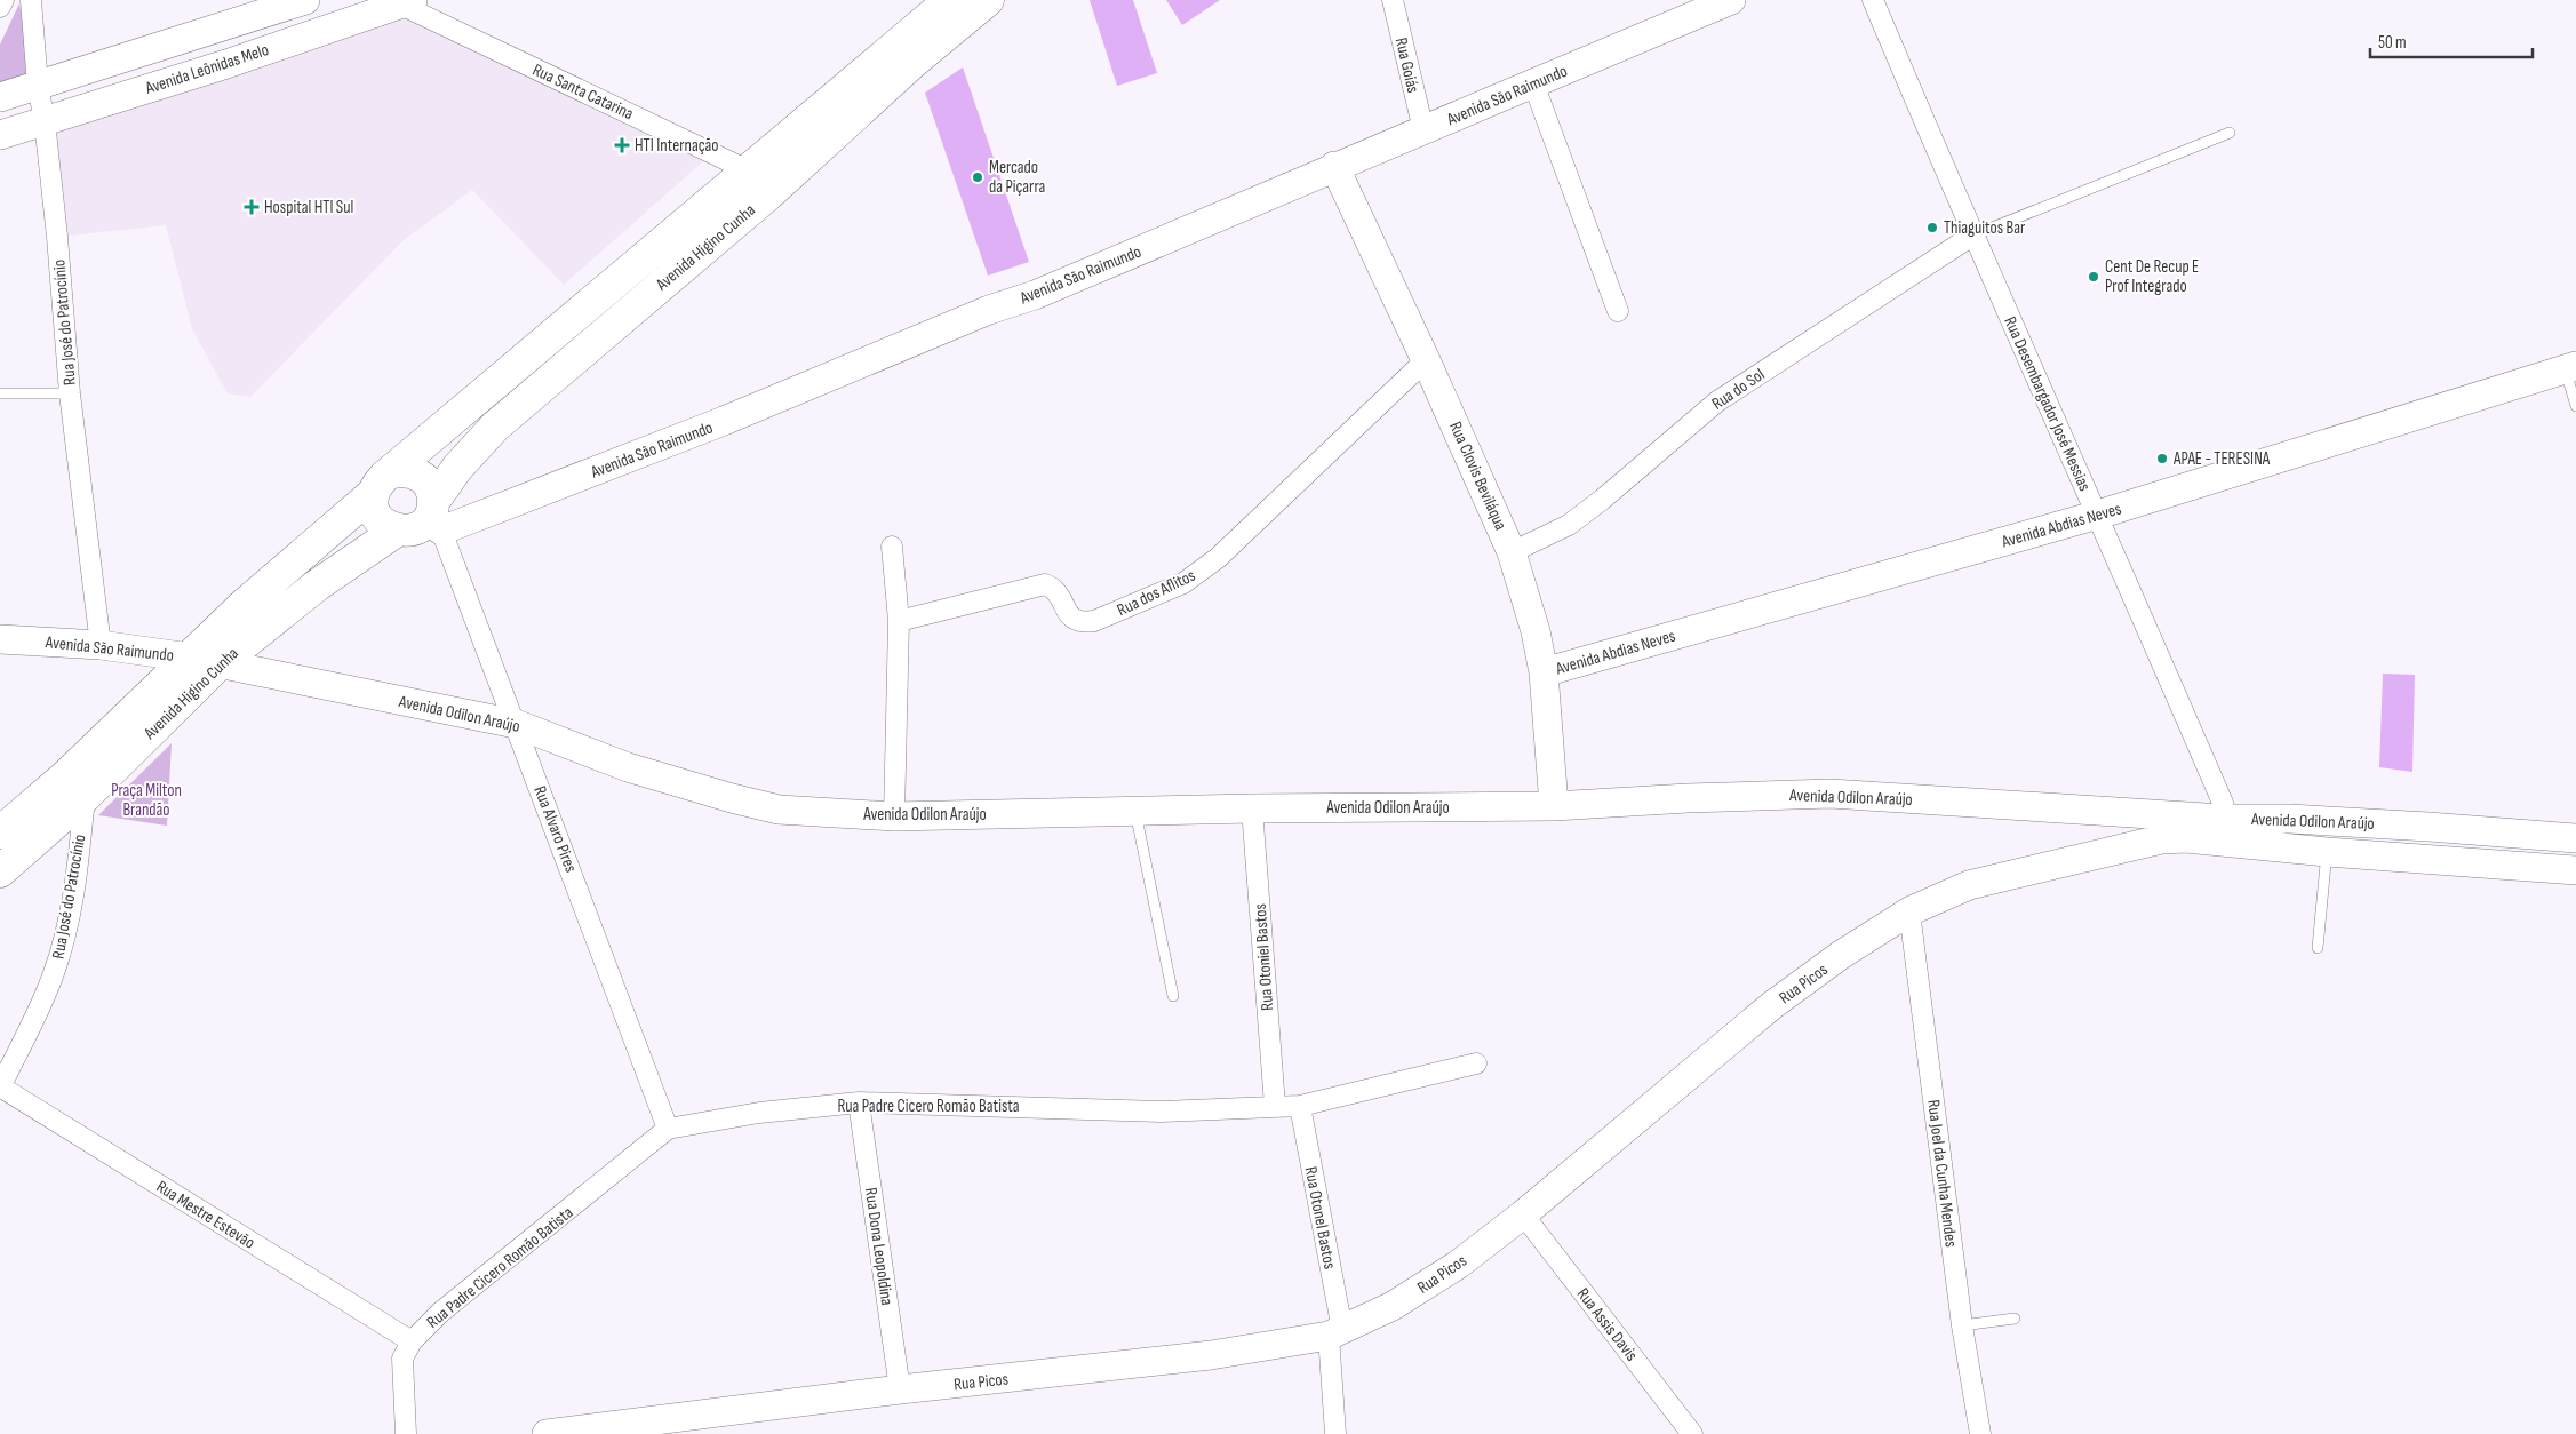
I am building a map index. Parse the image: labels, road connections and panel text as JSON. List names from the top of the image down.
{
  "streets": {
    "main road": [
      "Avenida Leônidas Melo",
      "Avenida São Raimundo",
      "Avenida Higino Cunha",
      "Rua Clovis Beviláqua",
      "Avenida Abdias Neves",
      "Avenida Odilon Araújo",
      "Rua Picos"
    ],
    "street": [
      "Rua Goiás",
      "Rua Santa Catarina",
      "Rua José do Patrocínio",
      "Rua do Sol",
      "Rua Desembargador José Messias",
      "Rua dos Aflitos",
      "Rua Alvaro Pires",
      "Rua Otoniel Bastos",
      "Rua Padre Cicero Romão Batista",
      "Rua Joel da Cunha Mendes",
      "Rua Mestre Estevão",
      "Rua Otonel Bastos",
      "Rua Dona Leopoldina",
      "Rua Assis Davis"
    ]
  },
  "crossings": [
    ["Rua Goiás", "Avenida São Raimundo"],
    ["Avenida Leônidas Melo", "Rua Santa Catarina"],
    ["Avenida Leônidas Melo", "Rua José do Patrocínio"],
    ["Rua Santa Catarina", "Avenida Higino Cunha"],
    ["Avenida São Raimundo", "Avenida Higino Cunha"],
    ["Avenida São Raimundo", "Rua José do Patrocínio"],
    ["Avenida São Raimundo", "Rua Clovis Beviláqua"],
    ["Avenida São Raimundo", "Avenida Odilon Araújo"],
    ["Avenida São Raimundo", "Rua Alvaro Pires"],
    ["Avenida Higino Cunha", "Rua José do Patrocínio"],
    ["Avenida Higino Cunha", "Avenida Odilon Araújo"],
    ["Avenida Higino Cunha", "Rua Alvaro Pires"],
    ["Rua José do Patrocínio", "Rua Mestre Estevão"],
    ["Rua do Sol", "Rua Desembargador José Messias"],
    ["Rua do Sol", "Rua Clovis Beviláqua"],
    ["Rua Desembargador José Messias", "Avenida Abdias Neves"],
    ["Rua Desembargador José Messias", "Avenida Odilon Araújo"],
    ["Rua Desembargador José Messias", "Rua Picos"],
    ["Rua Clovis Beviláqua", "Avenida Abdias Neves"],
    ["Rua Clovis Beviláqua", "Rua dos Aflitos"],
    ["Rua Clovis Beviláqua", "Avenida Odilon Araújo"],
    ["Avenida Odilon Araújo", "Rua Alvaro Pires"],
    ["Avenida Odilon Araújo", "Rua Otoniel Bastos"],
    ["Avenida Odilon Araújo", "Rua Picos"],
    ["Rua Alvaro Pires", "Rua Padre Cicero Romão Batista"],
    ["Rua Otoniel Bastos", "Rua Padre Cicero Romão Batista"],
    ["Rua Picos", "Rua Joel da Cunha Mendes"],
    ["Rua Picos", "Rua Otonel Bastos"],
    ["Rua Picos", "Rua Dona Leopoldina"],
    ["Rua Picos", "Rua Assis Davis"],
    ["Rua Padre Cicero Romão Batista", "Rua Mestre Estevão"],
    ["Rua Padre Cicero Romão Batista", "Rua Otonel Bastos"],
    ["Rua Padre Cicero Romão Batista", "Rua Dona Leopoldina"]
  ],
  "parks": ["Praça Milton Brandão"],
  "places": {
    "health": ["HTI Internação", "Hospital HTI Sul"],
    "other": [
      "Mercado da Piçarra",
      "Thiaguitos Bar",
      "Cent De Recup E Prof Integrado",
      "APAE - TERESINA"
    ]
  },
  "scale_bar": "50 m"
}
